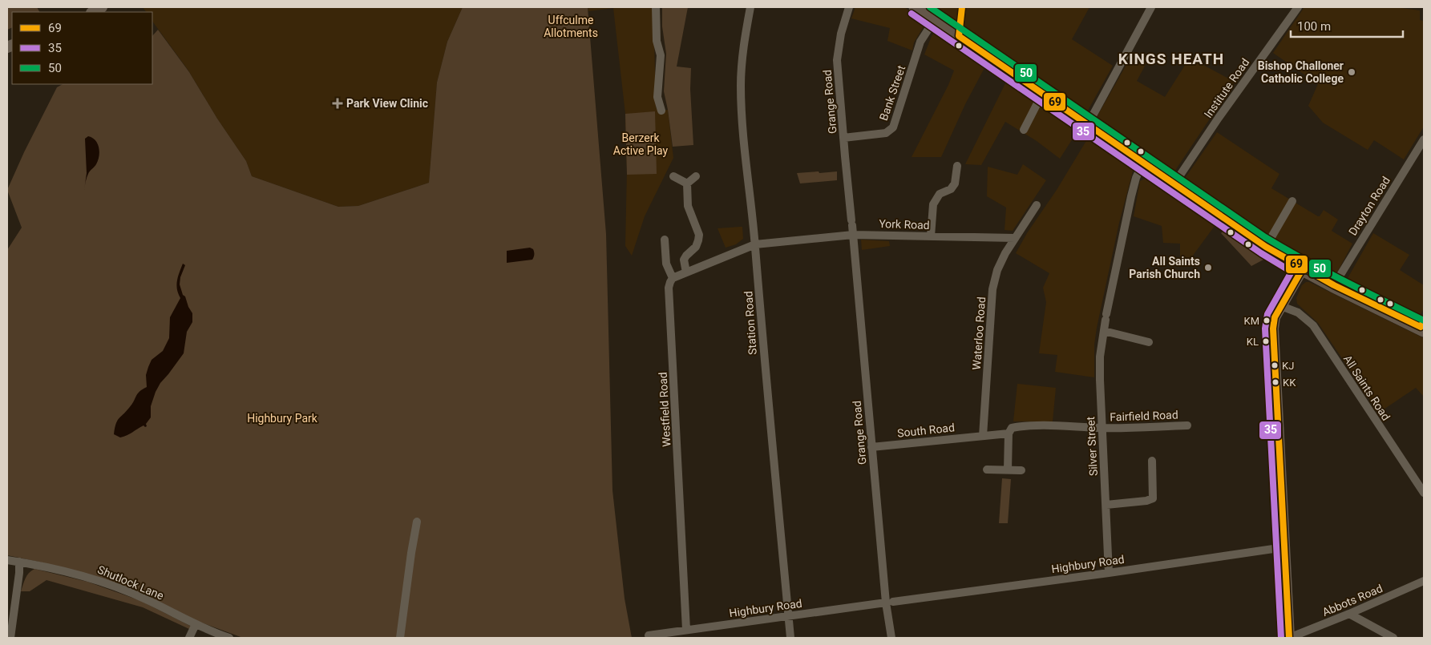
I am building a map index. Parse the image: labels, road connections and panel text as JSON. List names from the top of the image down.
{
  "streets": {
    "street": [
      "Institute Road",
      "Bank Street",
      "Grange Road",
      "Drayton Road",
      "York Road",
      "Station Road",
      "Waterloo Road",
      "All Saints Road",
      "Westfield Road",
      "Fairfield Road",
      "South Road",
      "Silver Street",
      "Highbury Road",
      "Shutlock Lane",
      "Abbots Road"
    ]
  },
  "crossings": [
    ["Bank Street", "Grange Road"],
    ["Grange Road", "York Road"],
    ["Grange Road", "South Road"],
    ["Grange Road", "Highbury Road"],
    ["York Road", "Station Road"],
    ["York Road", "Waterloo Road"],
    ["Station Road", "Highbury Road"],
    ["Waterloo Road", "South Road"],
    ["Westfield Road", "Highbury Road"],
    ["Fairfield Road", "South Road"],
    ["Fairfield Road", "Silver Street"],
    ["Silver Street", "Highbury Road"]
  ],
  "districts": ["KINGS HEATH"],
  "parks": ["Uffculme Allotments", "Berzerk Active Play", "Highbury Park"],
  "places": {
    "other": [
      "Bishop Challoner Catholic College",
      "All Saints Parish Church",
      "KM",
      "KL",
      "KJ",
      "KK"
    ],
    "health": ["Park View Clinic"]
  },
  "lines": ["transit line 69", "transit line 50", "transit line 35"],
  "legend": ["69", "35", "50"],
  "scale_bar": "100 m"
}
